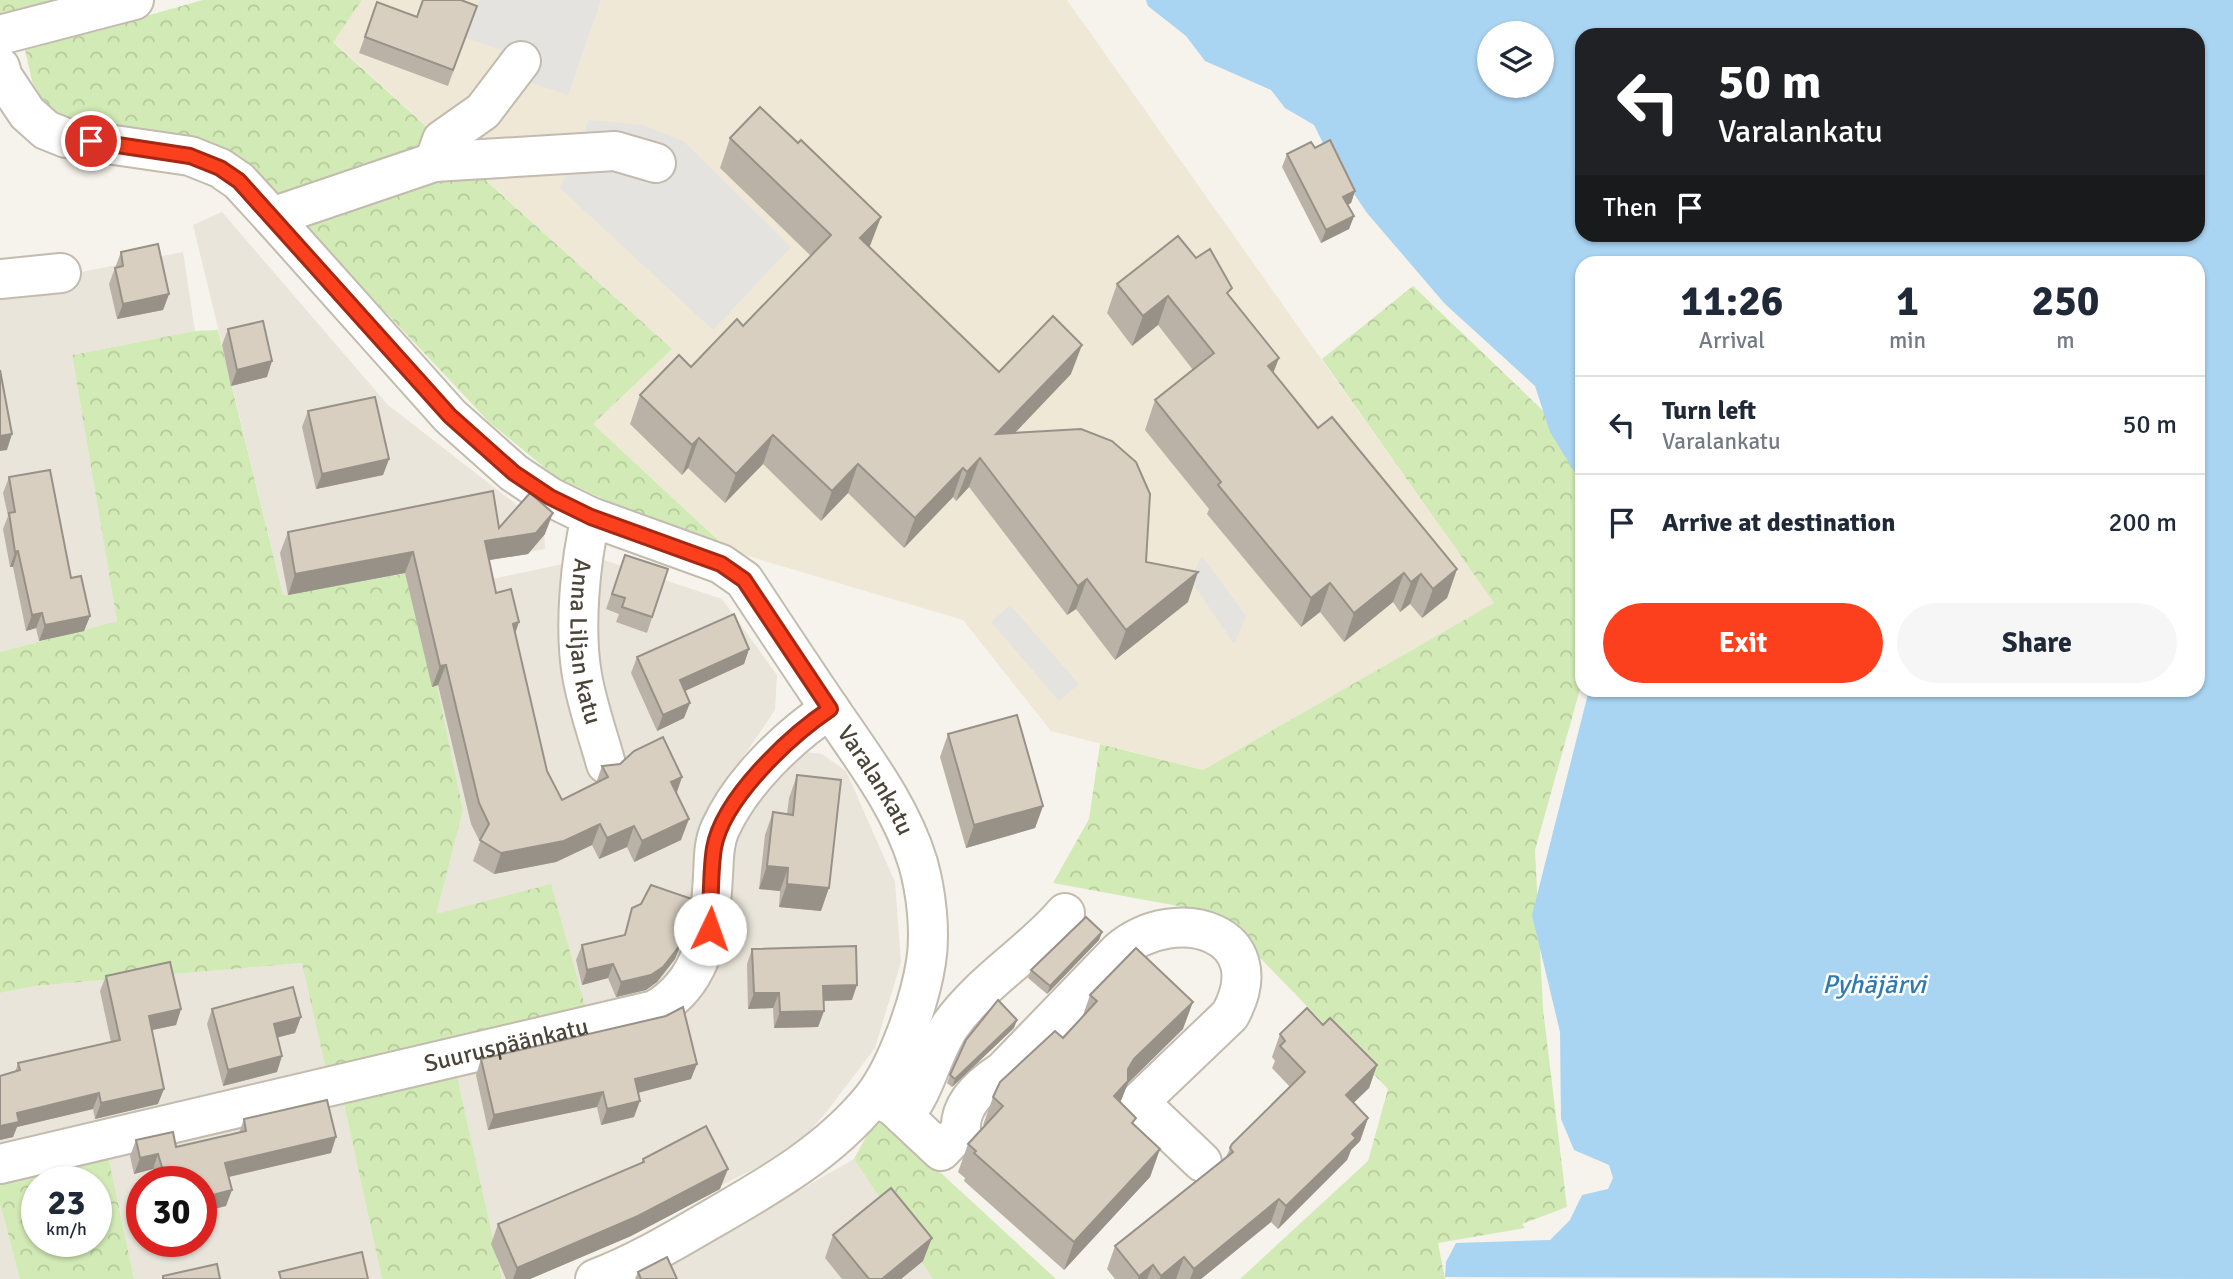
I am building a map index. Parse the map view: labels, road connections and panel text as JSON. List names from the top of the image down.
{
  "streets": {
    "street": ["Anna Liljan katu", "Varalankatu", "Suuruspäänkatu"]
  },
  "crossings": [
    ["Anna Liljan katu", "Varalankatu"],
    ["Varalankatu", "Suuruspäänkatu"]
  ],
  "water": ["Pyhäjärvi"],
  "page": {
    "turn": ["50 m", "Varalankatu"],
    "then": "Then",
    "eta": [
      "11:26",
      "Arrival",
      "1",
      "min",
      "250",
      "m"
    ],
    "list": [
      {
        "name": "Turn left",
        "note": "Varalankatu",
        "value": "50 m"
      },
      {
        "name": "Arrive at destination",
        "value": "200 m"
      }
    ],
    "buttons": ["Exit", "Share"],
    "speed": "23 km/h",
    "limit": "30"
  }
}
